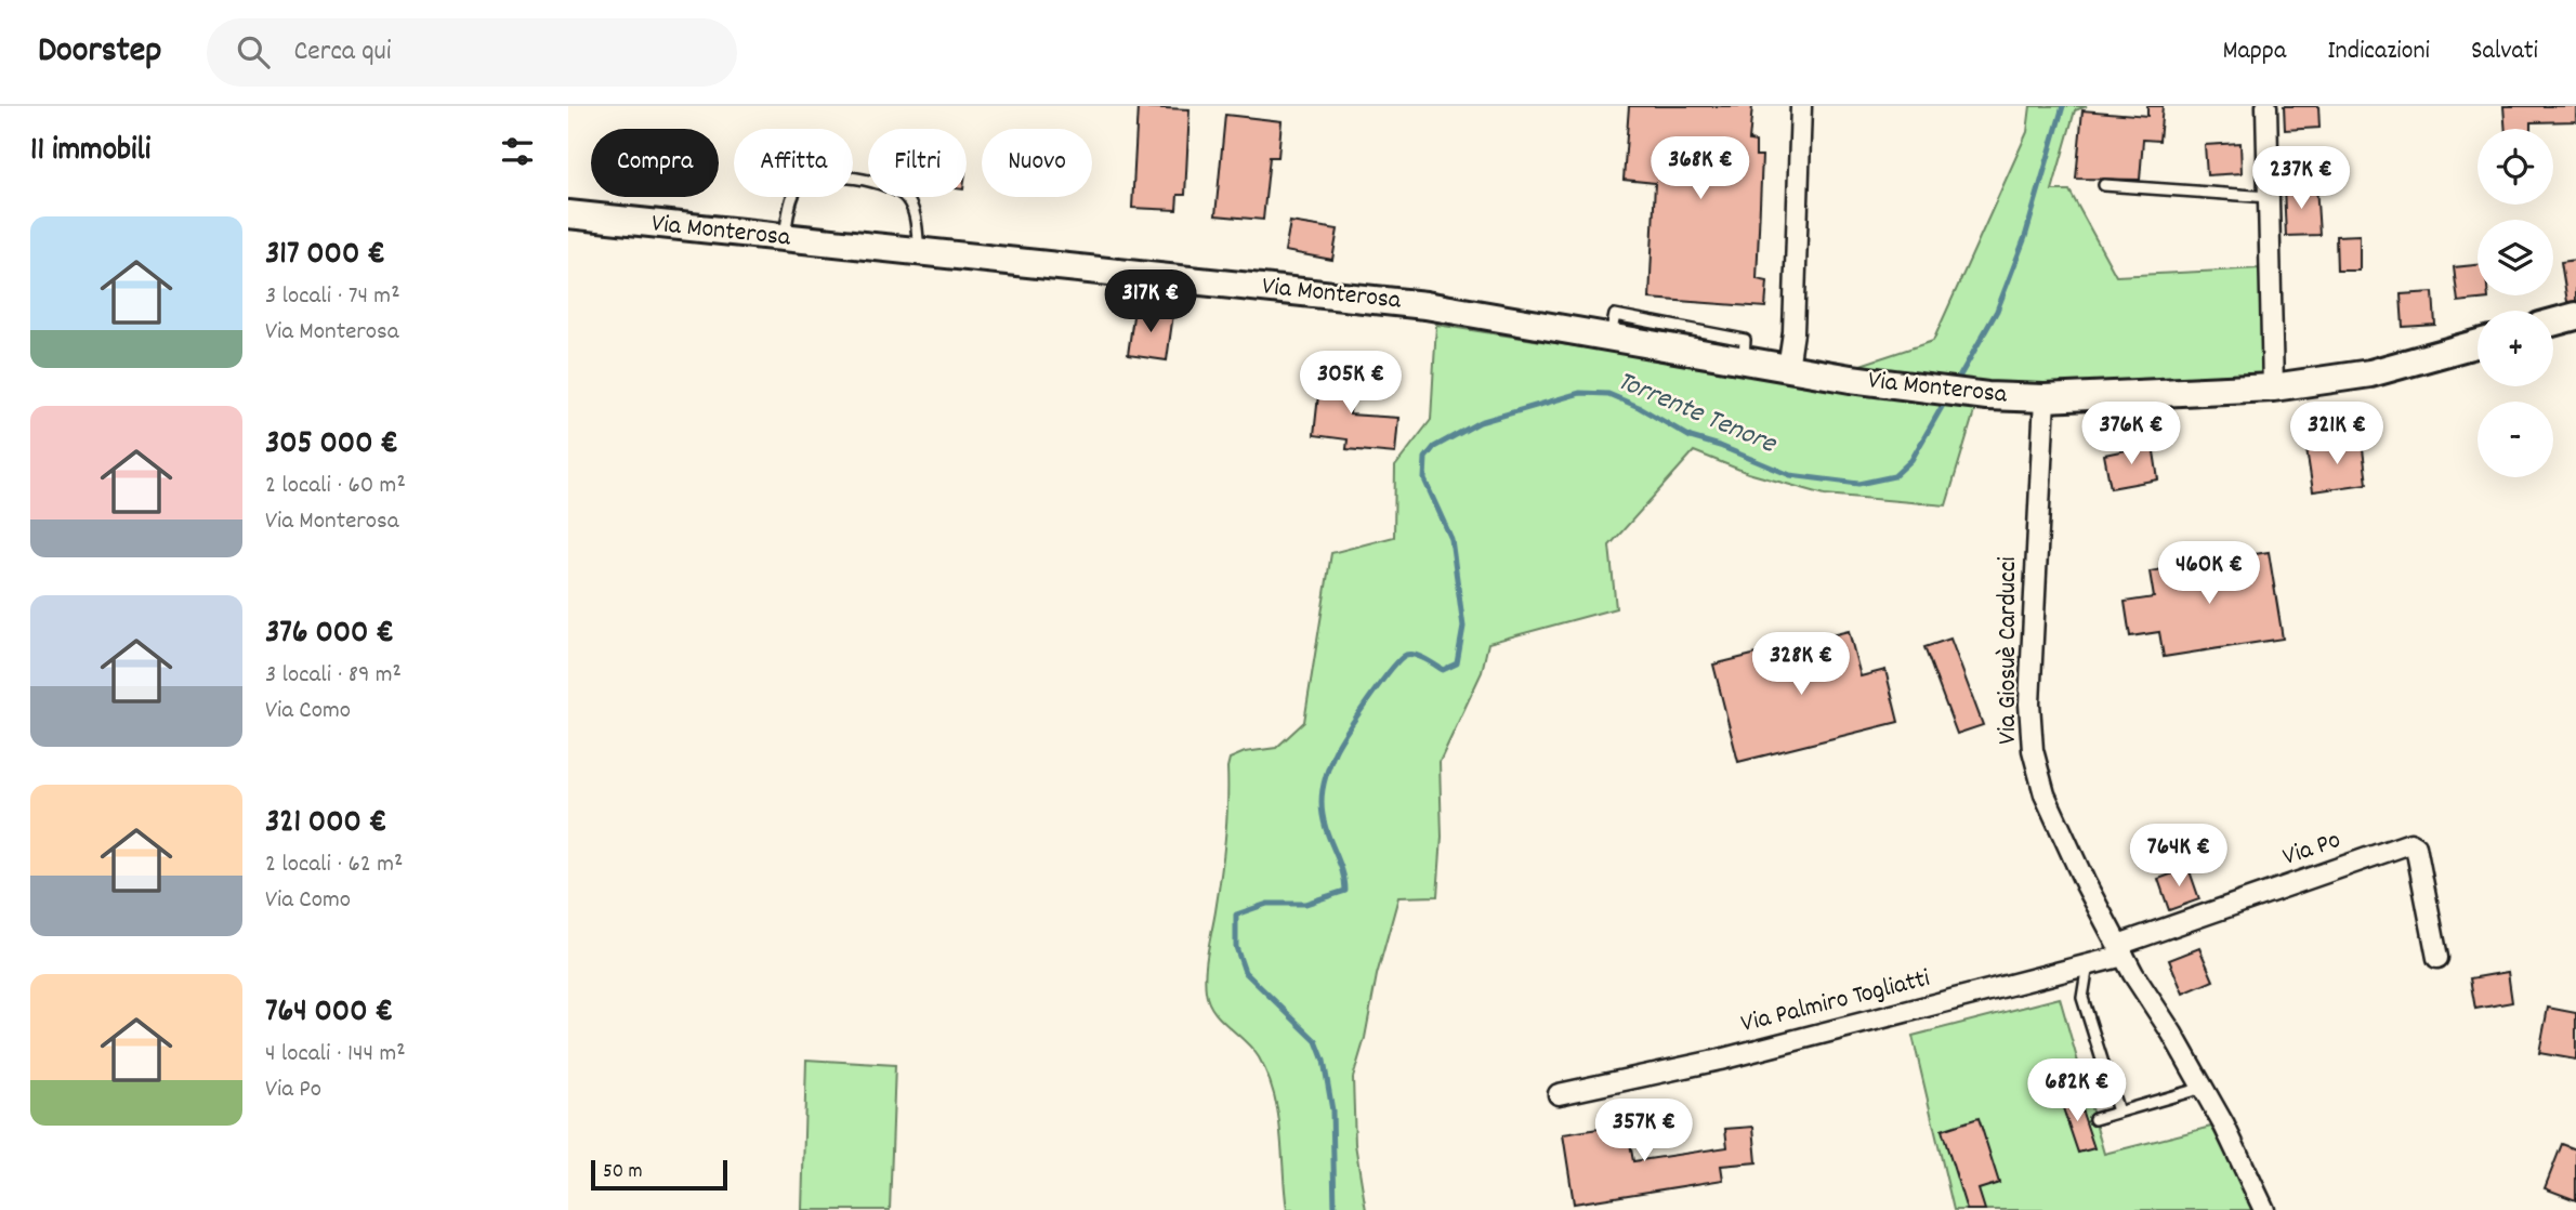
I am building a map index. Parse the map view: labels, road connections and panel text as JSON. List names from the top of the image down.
{
  "streets": {
    "main road": ["Via Monterosa"],
    "street": ["Via Giosuè Carducci", "Via Po", "Via Palmiro Togliatti"]
  },
  "crossings": [
    ["Via Monterosa", "Via Giosuè Carducci"],
    ["Via Giosuè Carducci", "Via Po"],
    ["Via Giosuè Carducci", "Via Palmiro Togliatti"],
    ["Via Po", "Via Palmiro Togliatti"]
  ],
  "water": ["Torrente Tenore"],
  "scale_bar": "50 m",
  "page": {
    "header": "Doorstep",
    "search": "Cerca qui",
    "nav": ["Mappa", "Indicazioni", "Salvati"],
    "heading": "11 immobili",
    "map_buttons": ["+", "−"],
    "chip": [
      "Compra",
      "Affitta",
      "Filtri",
      "Nuovo"
    ],
    "price": [
      "368K €",
      "237K €",
      "317K €",
      "305K €",
      "376K €",
      "321K €",
      "460K €",
      "328K €",
      "764K €",
      "682K €",
      "357K €"
    ],
    "list": [
      {
        "name": "317 000 €",
        "note": "3 locali · 74 m² · Via Monterosa"
      },
      {
        "name": "305 000 €",
        "note": "2 locali · 60 m² · Via Monterosa"
      },
      {
        "name": "376 000 €",
        "note": "3 locali · 89 m² · Via Como"
      },
      {
        "name": "321 000 €",
        "note": "2 locali · 62 m² · Via Como"
      },
      {
        "name": "764 000 €",
        "note": "4 locali · 144 m² · Via Po"
      }
    ],
    "scale": "50 m"
  }
}
